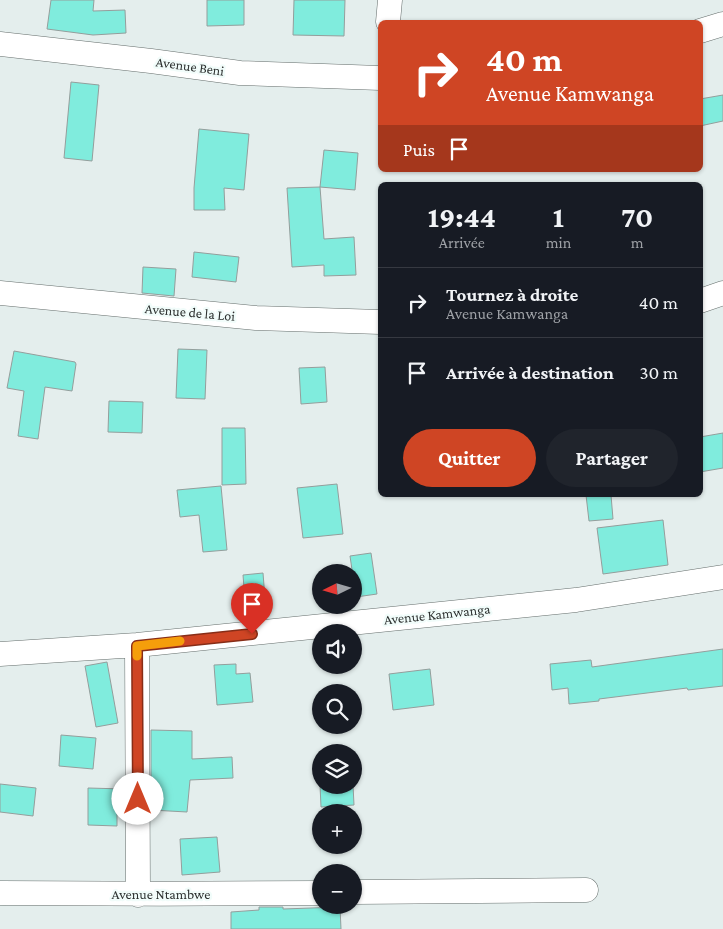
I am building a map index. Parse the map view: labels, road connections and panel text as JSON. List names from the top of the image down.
{
  "streets": {
    "street": [
      "Avenue Beni",
      "Avenue de la Loi",
      "Avenue Kamwanga",
      "Avenue Ntambwe"
    ]
  },
  "north": "left",
  "page": {
    "turn": ["40 m", "Avenue Kamwanga"],
    "then": "Puis",
    "eta": [
      "19:44",
      "Arrivée",
      "1",
      "min",
      "70",
      "m"
    ],
    "list": [
      {
        "name": "Tournez à droite",
        "note": "Avenue Kamwanga",
        "value": "40 m"
      },
      {
        "name": "Arrivée à destination",
        "value": "30 m"
      }
    ],
    "buttons": ["Quitter", "Partager"],
    "map_buttons": ["+", "−"]
  }
}
